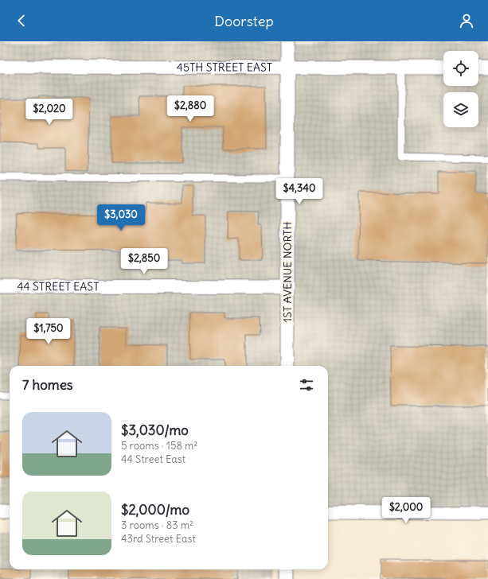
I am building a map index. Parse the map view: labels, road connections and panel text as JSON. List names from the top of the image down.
{
  "streets": {
    "street": ["45TH STREET EAST", "1ST AVENUE NORTH", "44 STREET EAST"]
  },
  "crossings": [
    ["45TH STREET EAST", "1ST AVENUE NORTH"],
    ["1ST AVENUE NORTH", "44 STREET EAST"]
  ],
  "page": {
    "header": "Doorstep",
    "price": [
      "$2,880",
      "$2,020",
      "$4,340",
      "$3,030",
      "$2,850",
      "$1,750",
      "$2,000"
    ],
    "heading": "7 homes",
    "list": [
      {
        "name": "$3,030/mo",
        "note": "5 rooms · 158 m² · 44 Street East"
      },
      {
        "name": "$2,000/mo",
        "note": "3 rooms · 83 m² · 43rd Street East"
      }
    ]
  }
}
